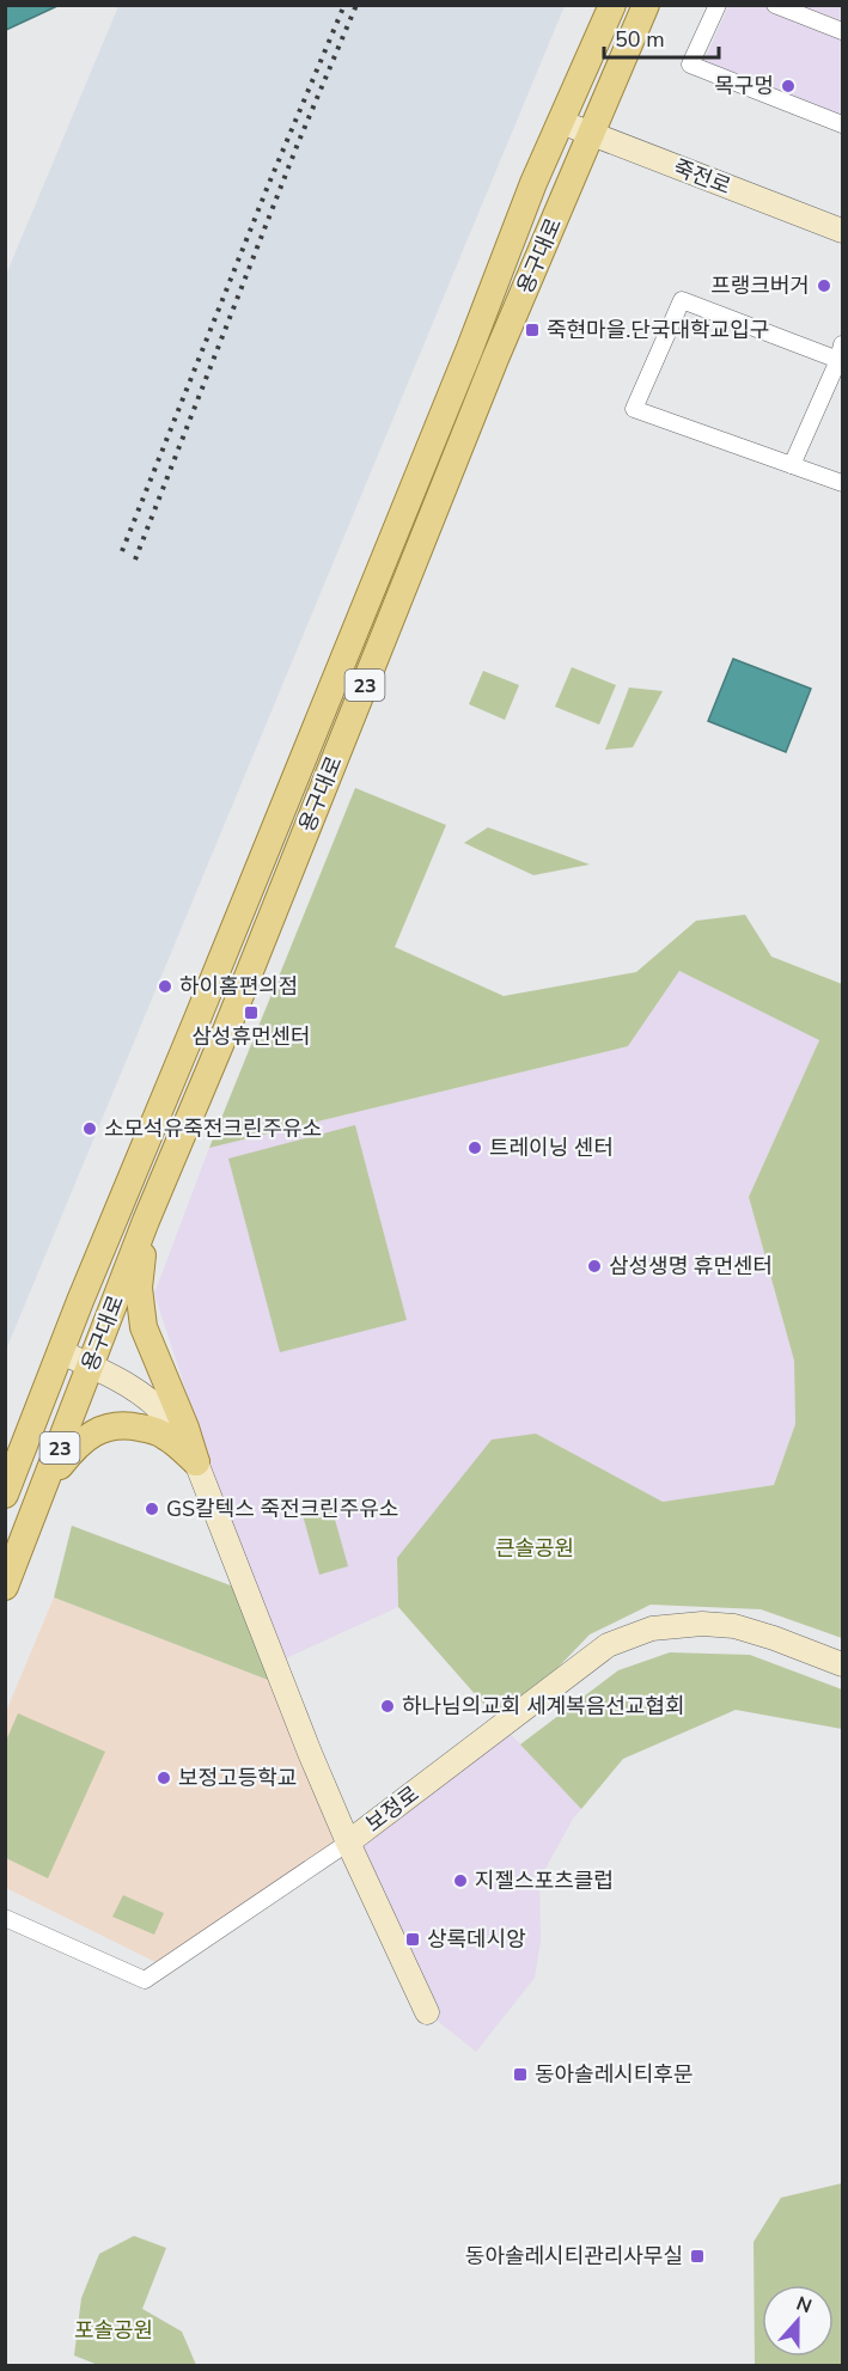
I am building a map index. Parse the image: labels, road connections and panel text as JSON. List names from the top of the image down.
{
  "streets": {
    "main road": ["용구대로", "23"],
    "street": ["죽전로", "보정로"]
  },
  "crossings": [
    ["죽전로", "용구대로"],
    ["용구대로", "보정로"]
  ],
  "parks": ["큰솔공원", "포솔공원"],
  "places": {
    "other": [
      "목구멍",
      "프랭크버거",
      "하이홈편의점",
      "소모석유죽전크린주유소",
      "트레이닝 센터",
      "삼성생명 휴먼센터",
      "GS칼텍스 죽전크린주유소",
      "하나님의교회 세계복음선교협회",
      "보정고등학교",
      "지젤스포츠클럽"
    ],
    "transit": [
      "죽현마을.단국대학교입구",
      "삼성휴먼센터",
      "상록데시앙",
      "동아솔레시티후문",
      "동아솔레시티관리사무실"
    ]
  },
  "scale_bar": "50 m",
  "north": "top"
}
